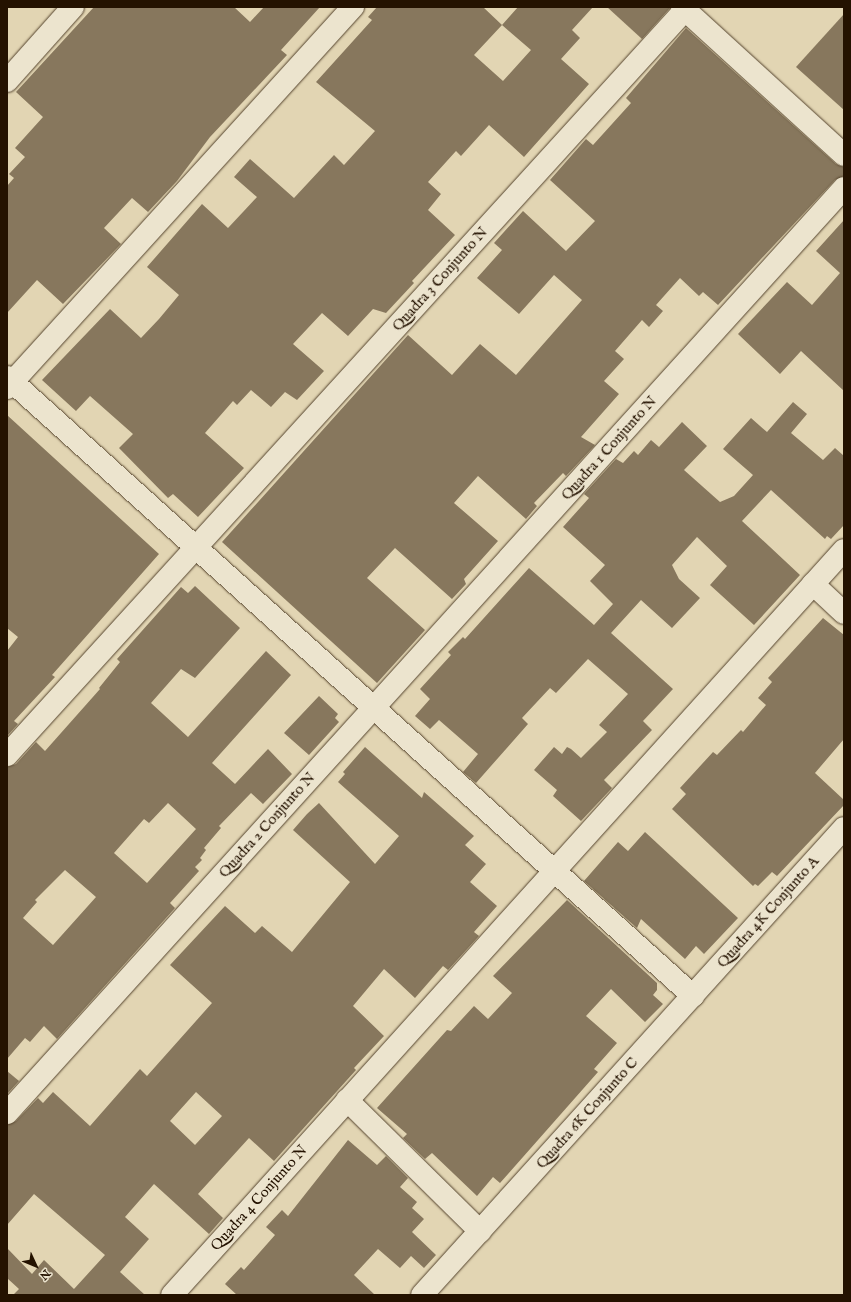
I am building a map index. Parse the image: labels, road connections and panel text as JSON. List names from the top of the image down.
{
  "streets": {
    "street": [
      "Quadra 3 Conjunto N",
      "Quadra 1 Conjunto N",
      "Quadra 2 Conjunto N",
      "Quadra 4K Conjunto A",
      "Quadra 6K Conjunto C",
      "Quadra 4 Conjunto N"
    ]
  },
  "crossings": [
    ["Quadra 1 Conjunto N", "Quadra 2 Conjunto N"],
    ["Quadra 4K Conjunto A", "Quadra 6K Conjunto C"]
  ],
  "north": "bottom right"
}
